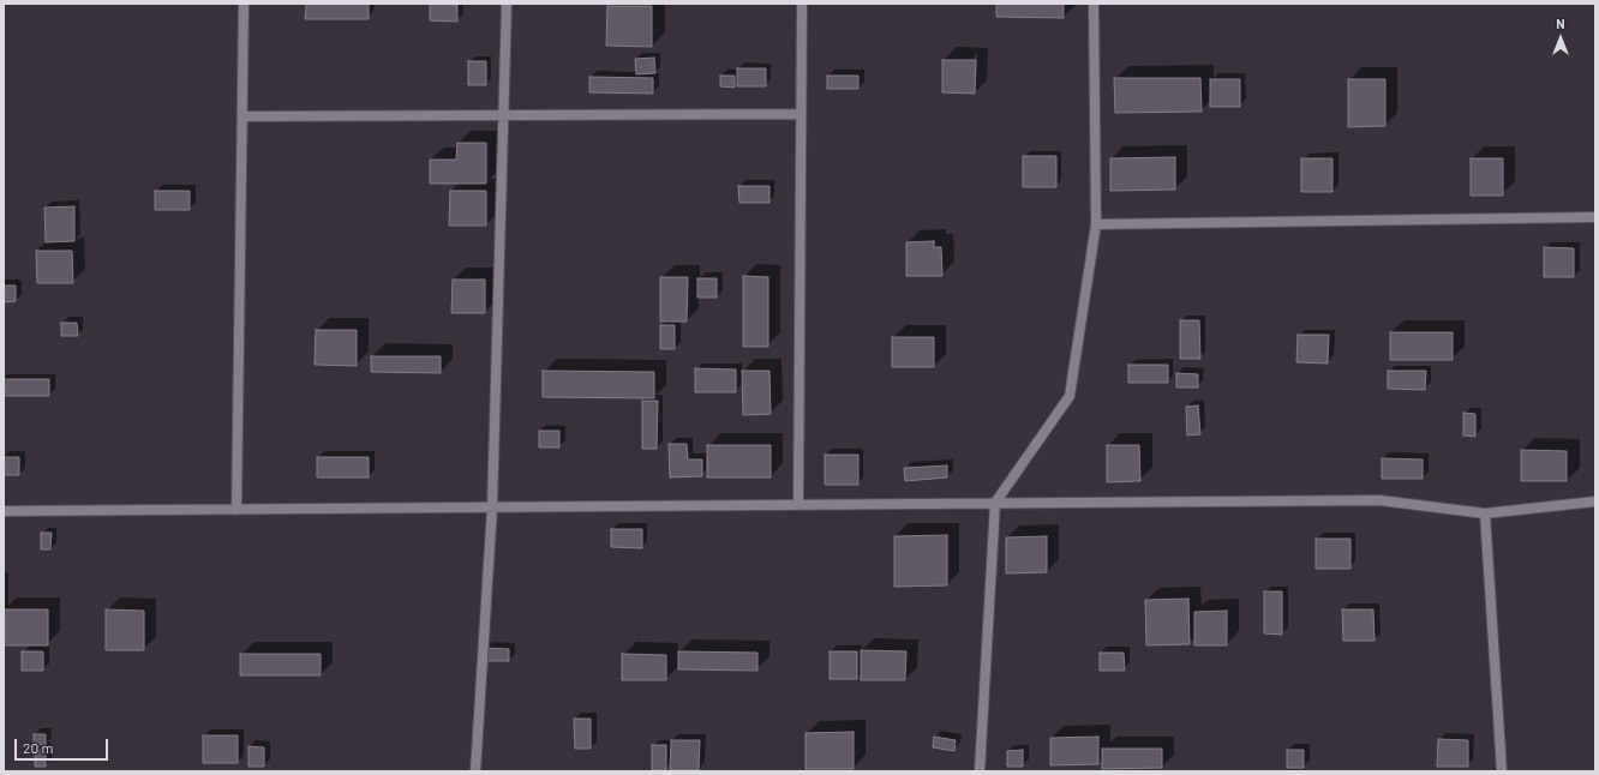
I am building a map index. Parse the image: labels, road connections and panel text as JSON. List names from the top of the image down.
{
  "scale_bar": "20 m",
  "north": "top"
}
